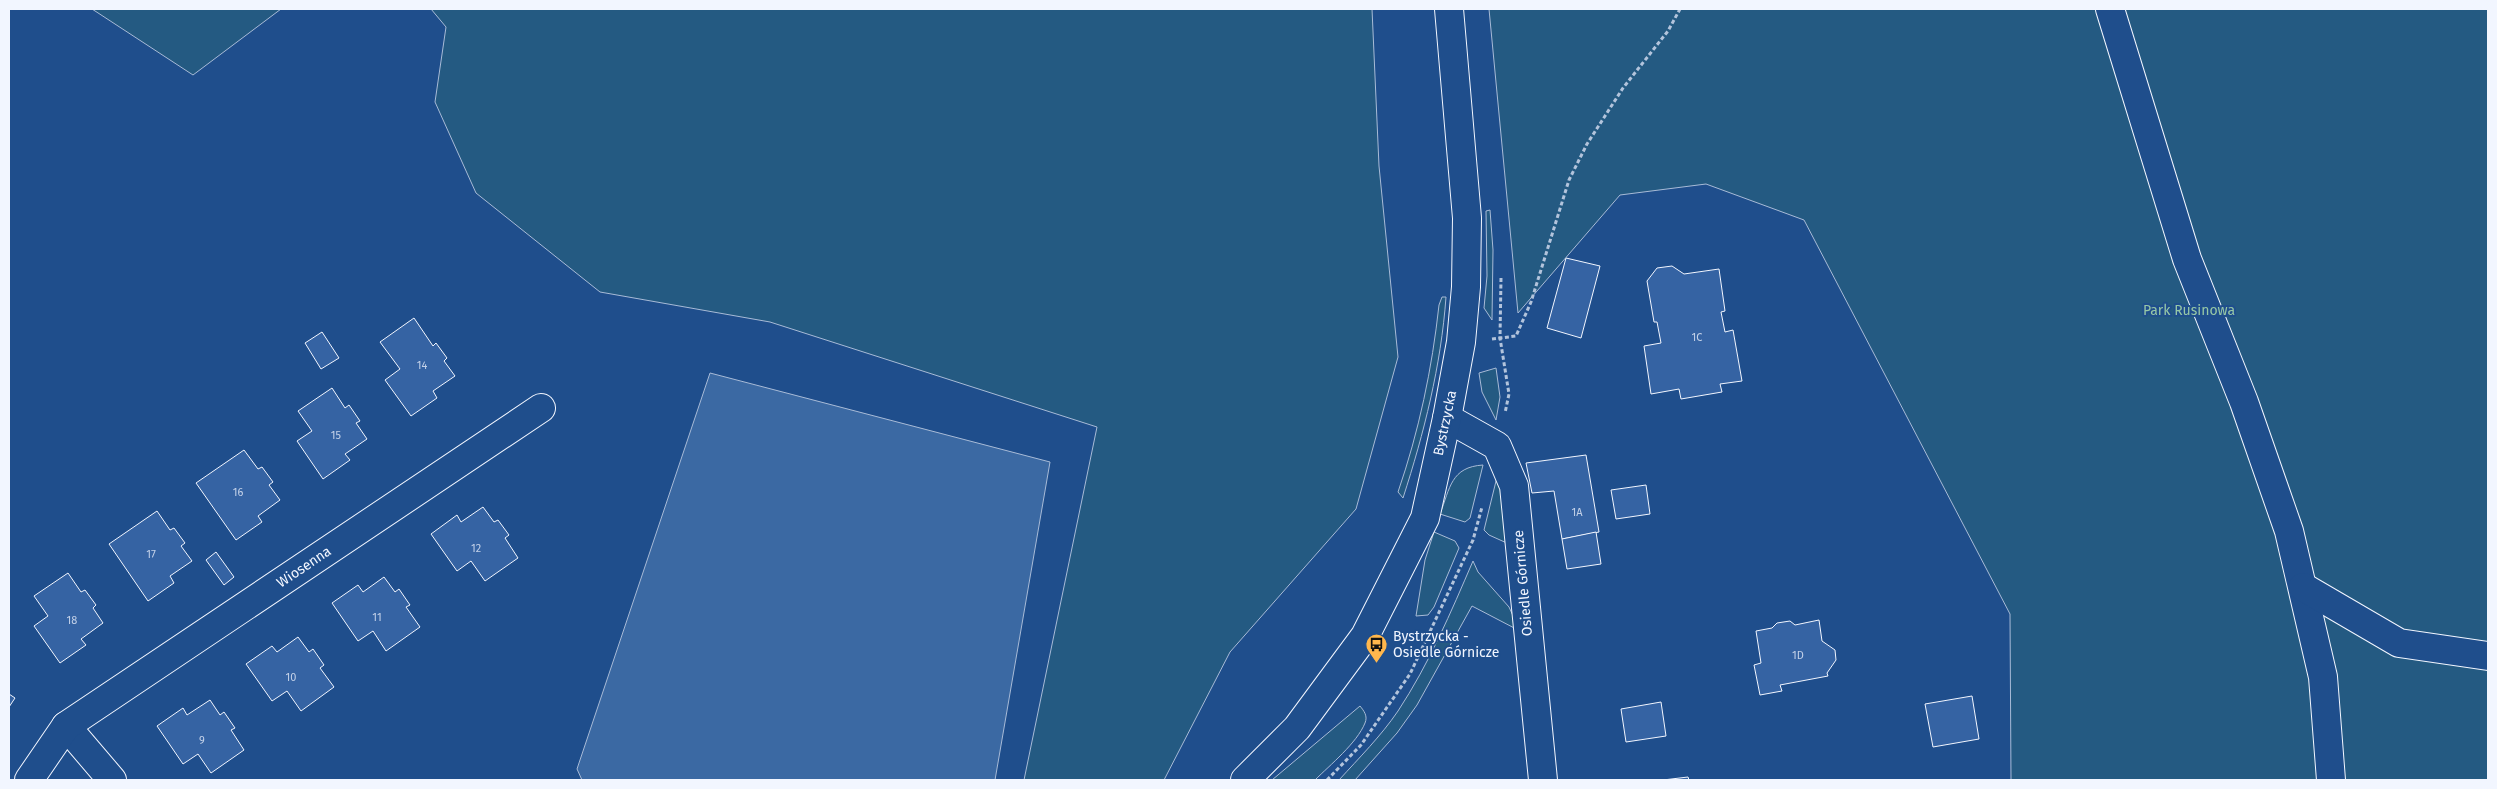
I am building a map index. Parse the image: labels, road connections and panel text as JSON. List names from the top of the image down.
{
  "streets": {
    "street": ["Bystrzycka", "Wiosenna", "Osiedle Górnicze"]
  },
  "crossings": [
    ["Bystrzycka", "Osiedle Górnicze"]
  ],
  "parks": ["Park Rusinowa"],
  "places": {
    "bus stop": ["Bystrzycka - Osiedle Górnicze"]
  },
  "house_numbers": [
    "1C",
    "14",
    "15",
    "16",
    "1A",
    "12",
    "17",
    "11",
    "18",
    "1D",
    "10",
    "9"
  ]
}
